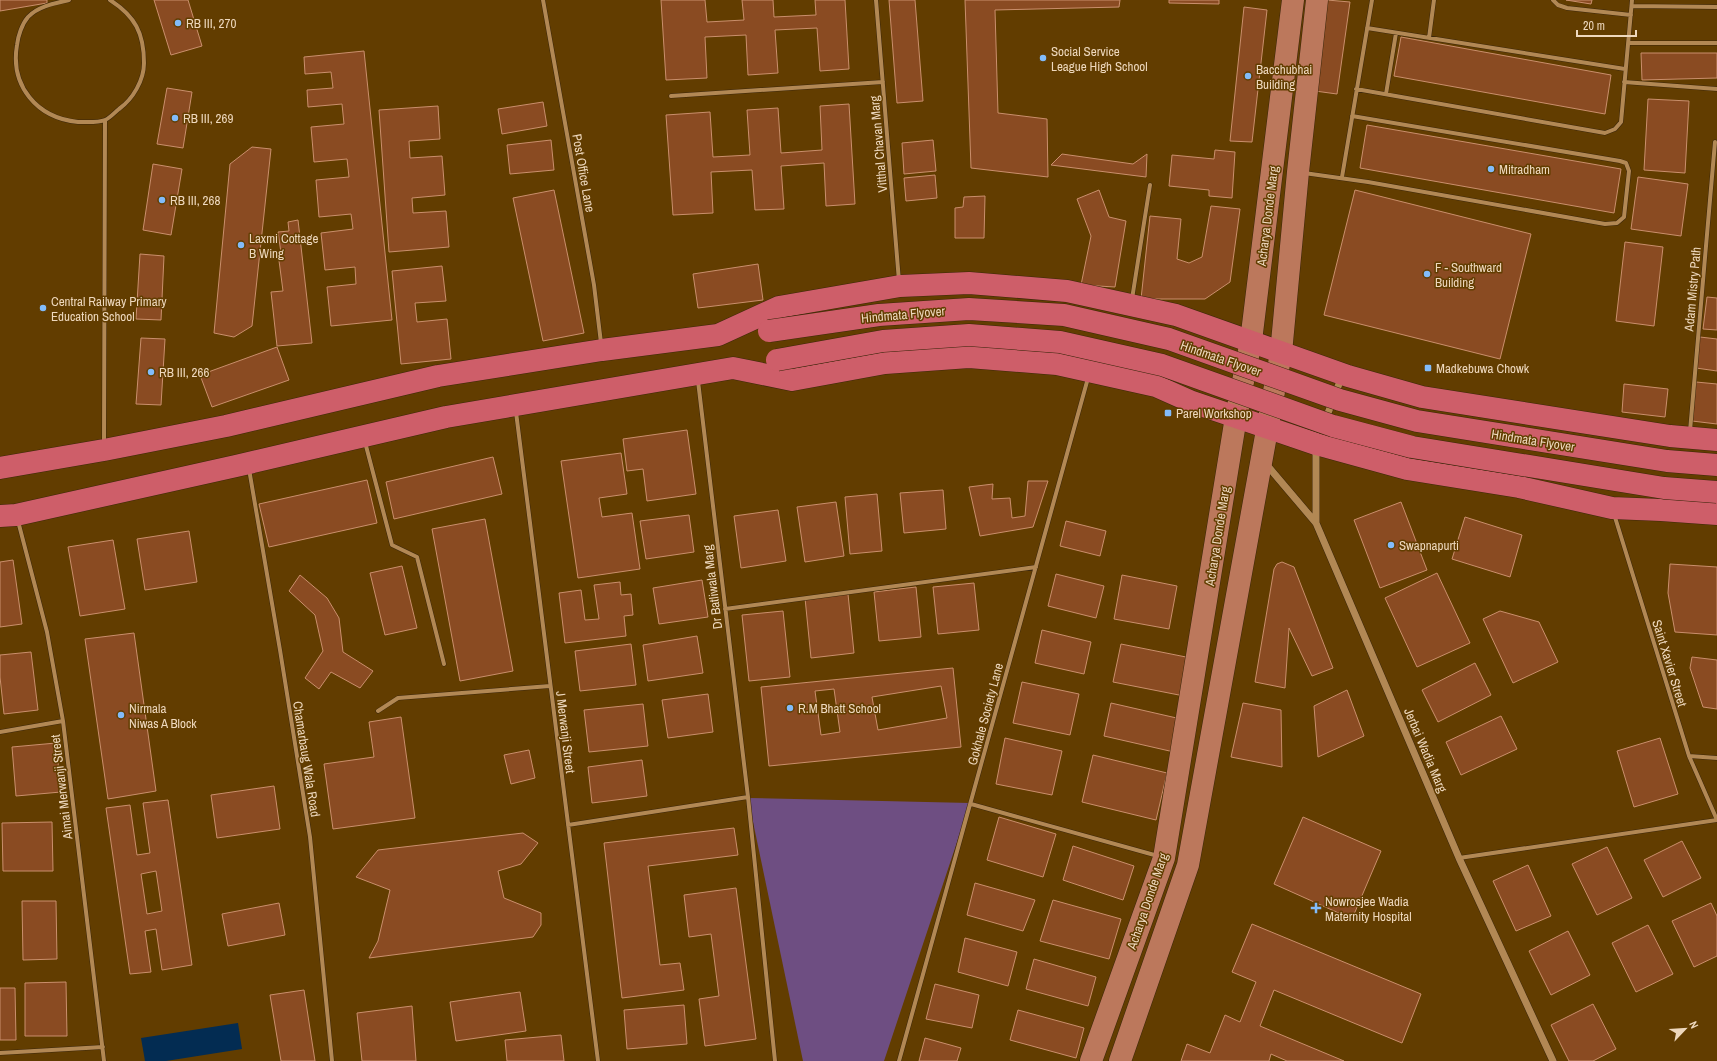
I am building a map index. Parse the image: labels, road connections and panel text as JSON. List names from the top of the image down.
{
  "streets": {
    "highway": ["Hindmata Flyover"],
    "main road": ["Acharya Donde Marg"],
    "street": [
      "Vitthal Chavan Marg",
      "Post Office Lane",
      "Adam Mistry Path",
      "Dr Batliwala Marg",
      "Saint Xavier Street",
      "Gokhale Society Lane",
      "J Merwanji Street",
      "Jerbai Wadia Marg",
      "Chamarbaug Wala Road",
      "Aimai Merwanji Street"
    ]
  },
  "crossings": [
    ["Acharya Donde Marg", "Jerbai Wadia Marg"],
    ["Hindmata Flyover", "Dr Batliwala Marg"],
    ["Hindmata Flyover", "J Merwanji Street"],
    ["Hindmata Flyover", "Chamarbaug Wala Road"],
    ["Hindmata Flyover", "Aimai Merwanji Street"]
  ],
  "places": {
    "other": [
      "RB III, 270",
      "Social Service League High School",
      "Bacchubhai Building",
      "RB III, 269",
      "Mitradham",
      "RB III, 268",
      "Laxmi Cottage B Wing",
      "F - Southward Building",
      "Central Railway Primary Education School",
      "RB III, 266",
      "Swapnapurti",
      "R.M Bhatt School",
      "Nirmala Niwas A Block"
    ],
    "transit": ["Madkebuwa Chowk", "Parel Workshop"],
    "health": ["Nowrosjee Wadia Maternity Hospital"]
  },
  "scale_bar": "20 m",
  "north": "top right"
}
